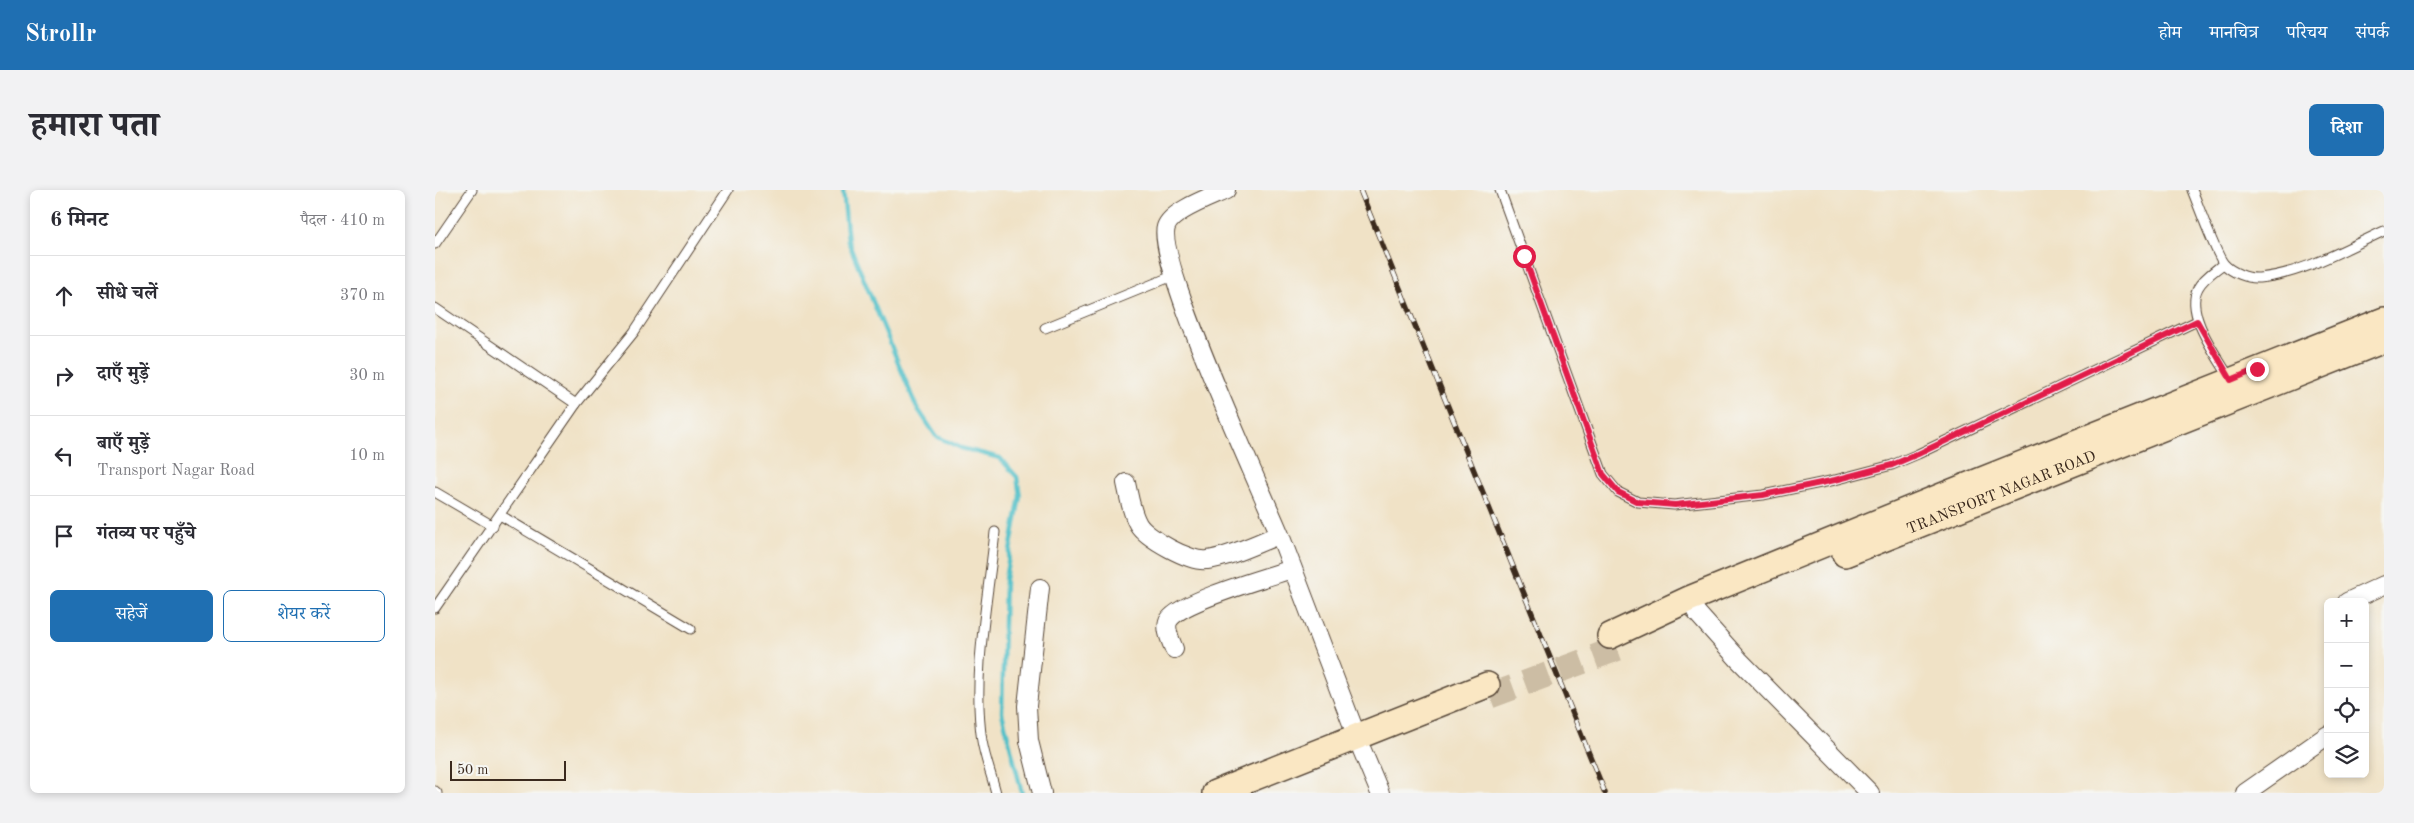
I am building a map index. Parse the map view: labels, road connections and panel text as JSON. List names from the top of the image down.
{
  "streets": {
    "main road": ["TRANSPORT NAGAR ROAD"]
  },
  "scale_bar": "50 m",
  "page": {
    "header": "Strollr",
    "nav": [
      "होम",
      "मानचित्र",
      "परिचय",
      "संपर्क"
    ],
    "title": "हमारा पता",
    "buttons": [
      "दिशा",
      ["सहेजें", "शेयर करें"]
    ],
    "heading": ["6 मिनट", "पैदल · 410 m"],
    "list": [
      ["सीधे चलें", "370 m"],
      ["दाएँ मुड़ें", "30 m"],
      ["बाएँ मुड़ें", "Transport Nagar Road", "10 m"],
      "गंतव्य पर पहुँचे"
    ],
    "map_buttons": ["+", "−"],
    "scale": "50 m"
  }
}
